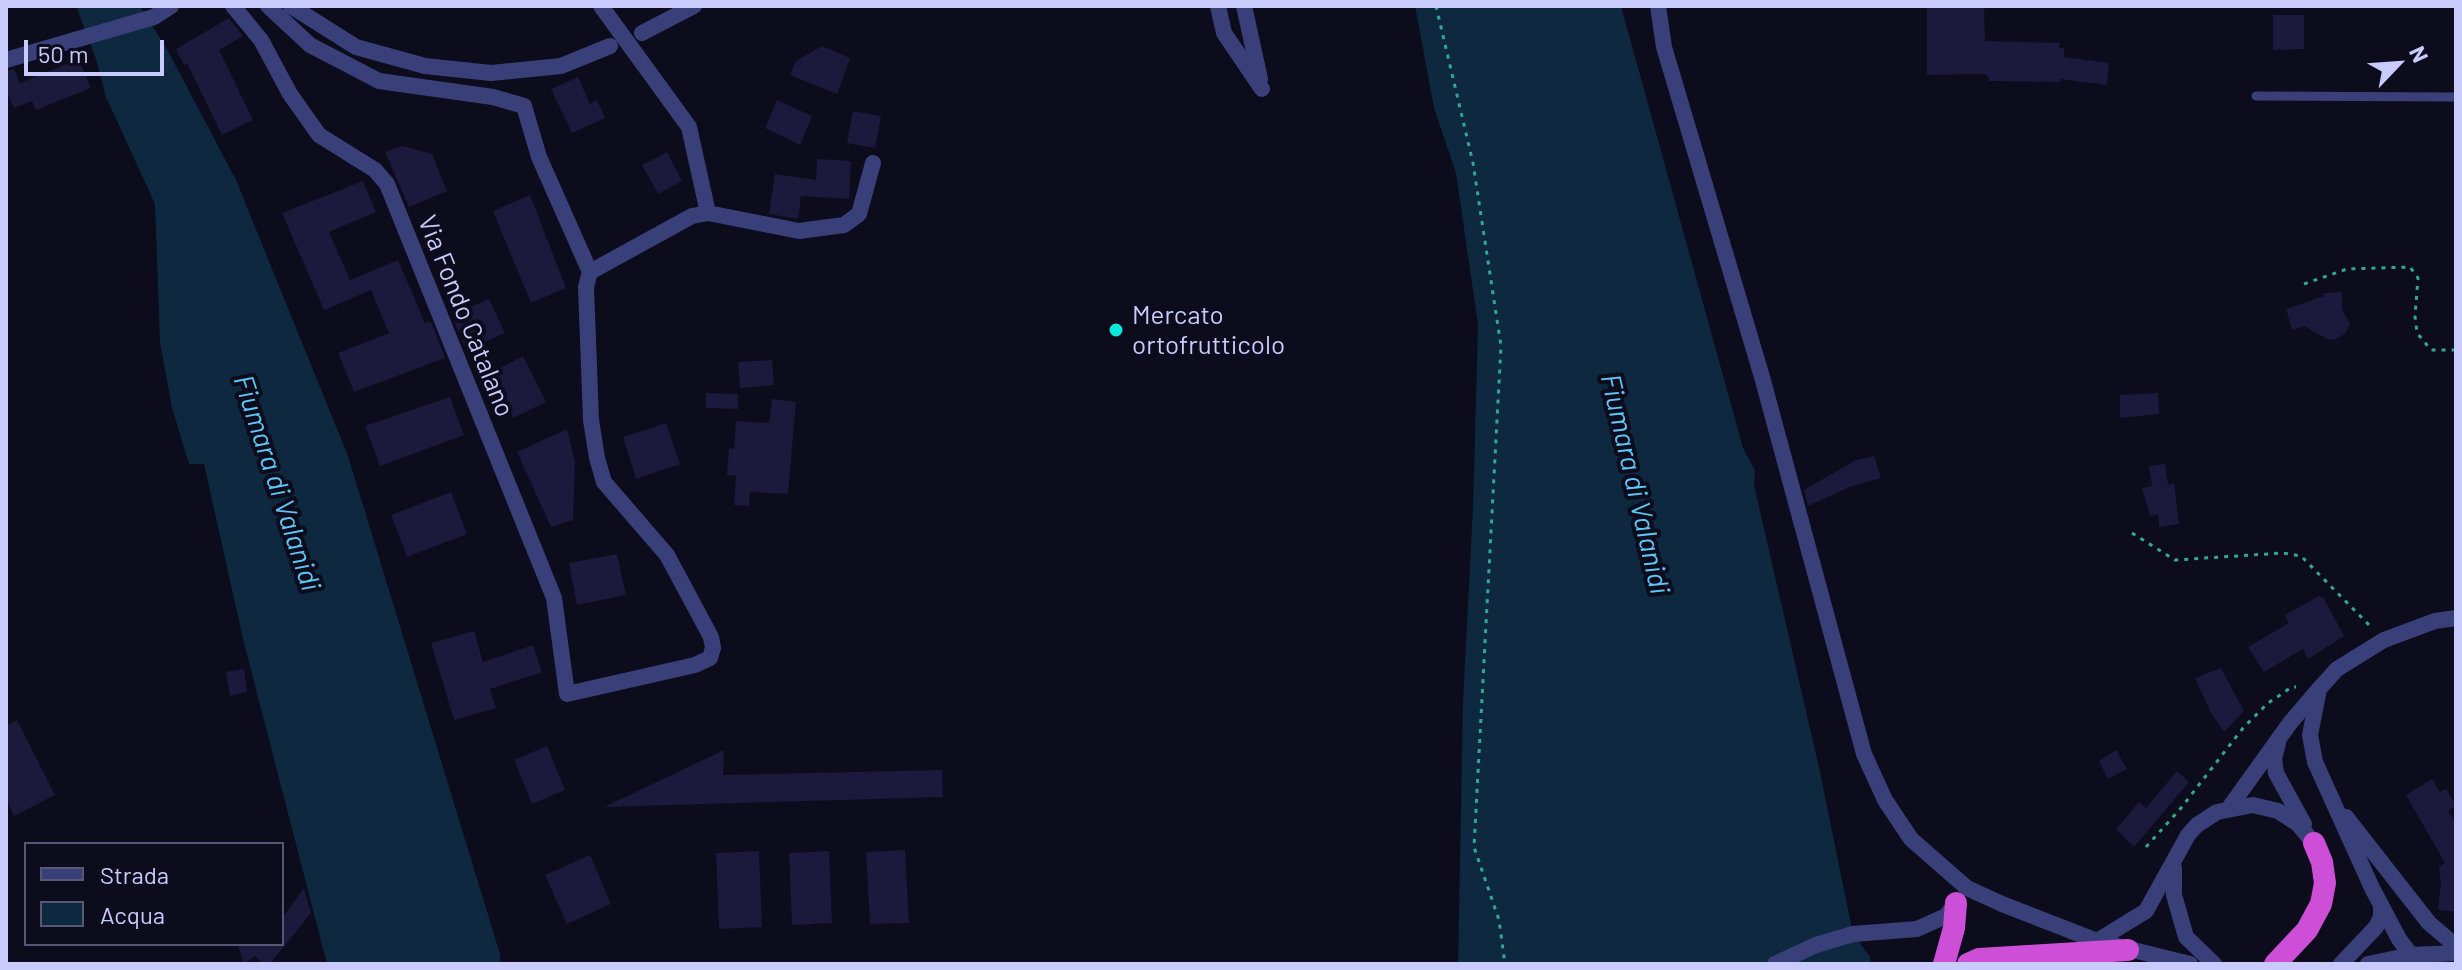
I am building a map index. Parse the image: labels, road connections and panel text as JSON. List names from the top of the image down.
{
  "streets": {
    "street": ["Via Fondo Catalano"]
  },
  "water": ["Fiumara di Valanidi"],
  "places": ["Mercato ortofrutticolo"],
  "legend": ["Strada", "Acqua"],
  "scale_bar": "50 m",
  "north": "top right"
}
